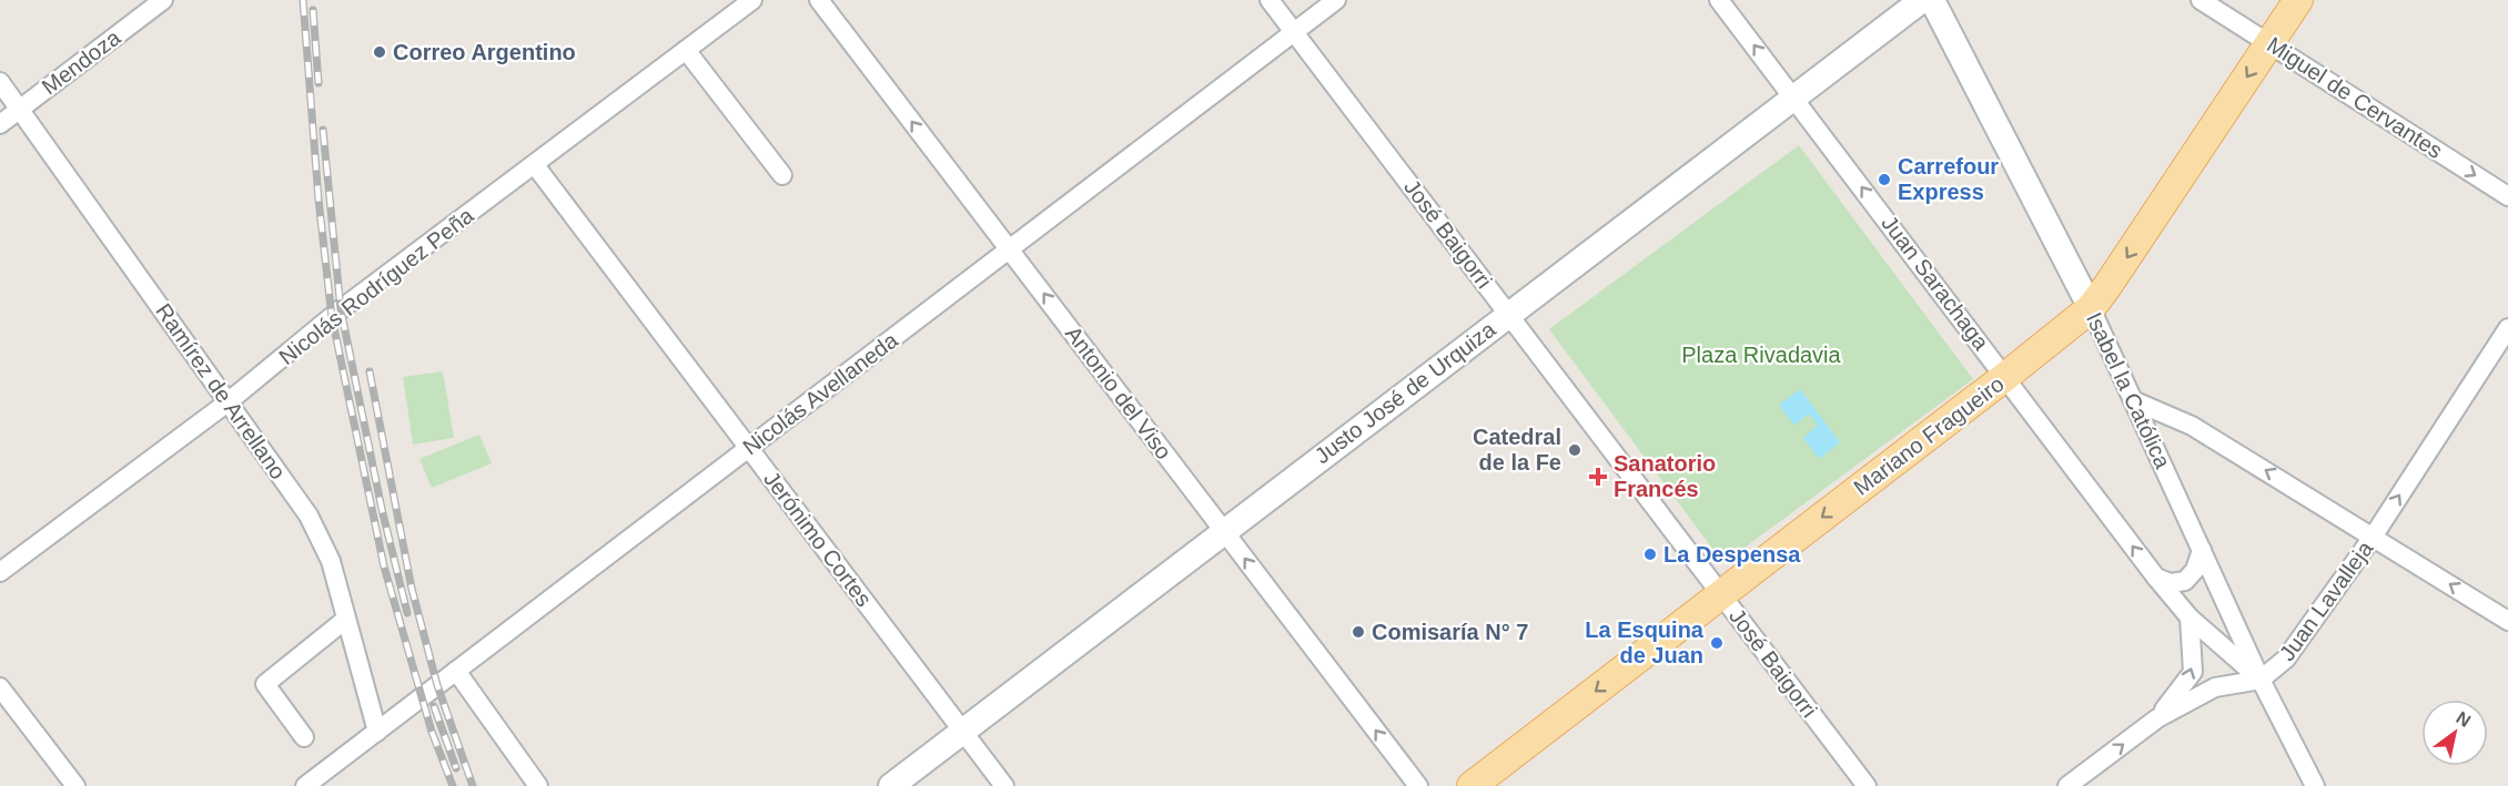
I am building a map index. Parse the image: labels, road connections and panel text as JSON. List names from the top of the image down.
{
  "streets": {
    "main road": ["Mariano Fragueiro"],
    "street": [
      "Mendoza",
      "Miguel de Cervantes",
      "José Baigorri",
      "Juan Sarachaga",
      "Nicolás Rodríguez Peña",
      "Isabel la Católica",
      "Ramírez de Arrellano",
      "Antonio del Viso",
      "Justo José de Urquiza",
      "Nicolás Avellaneda",
      "Jerónimo Cortes",
      "Juan Lavalleja"
    ]
  },
  "crossings": [
    ["Mendoza", "Ramírez de Arrellano"],
    ["Miguel de Cervantes", "Mariano Fragueiro"],
    ["José Baigorri", "Justo José de Urquiza"],
    ["José Baigorri", "Nicolás Avellaneda"],
    ["José Baigorri", "Mariano Fragueiro"],
    ["Juan Sarachaga", "Isabel la Católica"],
    ["Juan Sarachaga", "Justo José de Urquiza"],
    ["Juan Sarachaga", "Mariano Fragueiro"],
    ["Juan Sarachaga", "Juan Lavalleja"],
    ["Nicolás Rodríguez Peña", "Ramírez de Arrellano"],
    ["Nicolás Rodríguez Peña", "Jerónimo Cortes"],
    ["Isabel la Católica", "Mariano Fragueiro"],
    ["Isabel la Católica", "Juan Lavalleja"],
    ["Ramírez de Arrellano", "Nicolás Avellaneda"],
    ["Antonio del Viso", "Justo José de Urquiza"],
    ["Antonio del Viso", "Nicolás Avellaneda"],
    ["Justo José de Urquiza", "Jerónimo Cortes"],
    ["Nicolás Avellaneda", "Jerónimo Cortes"]
  ],
  "one_way": [
    "Miguel de Cervantes",
    "Juan Sarachaga",
    "Antonio del Viso",
    "Mariano Fragueiro",
    "Juan Lavalleja"
  ],
  "parks": ["Plaza Rivadavia"],
  "places": {
    "other": [
      "Correo Argentino",
      "Carrefour Express",
      "Catedral de la Fe",
      "La Despensa",
      "Comisaría N° 7",
      "La Esquina de Juan"
    ],
    "health": ["Sanatorio Francés"]
  },
  "north": "top right"
}
